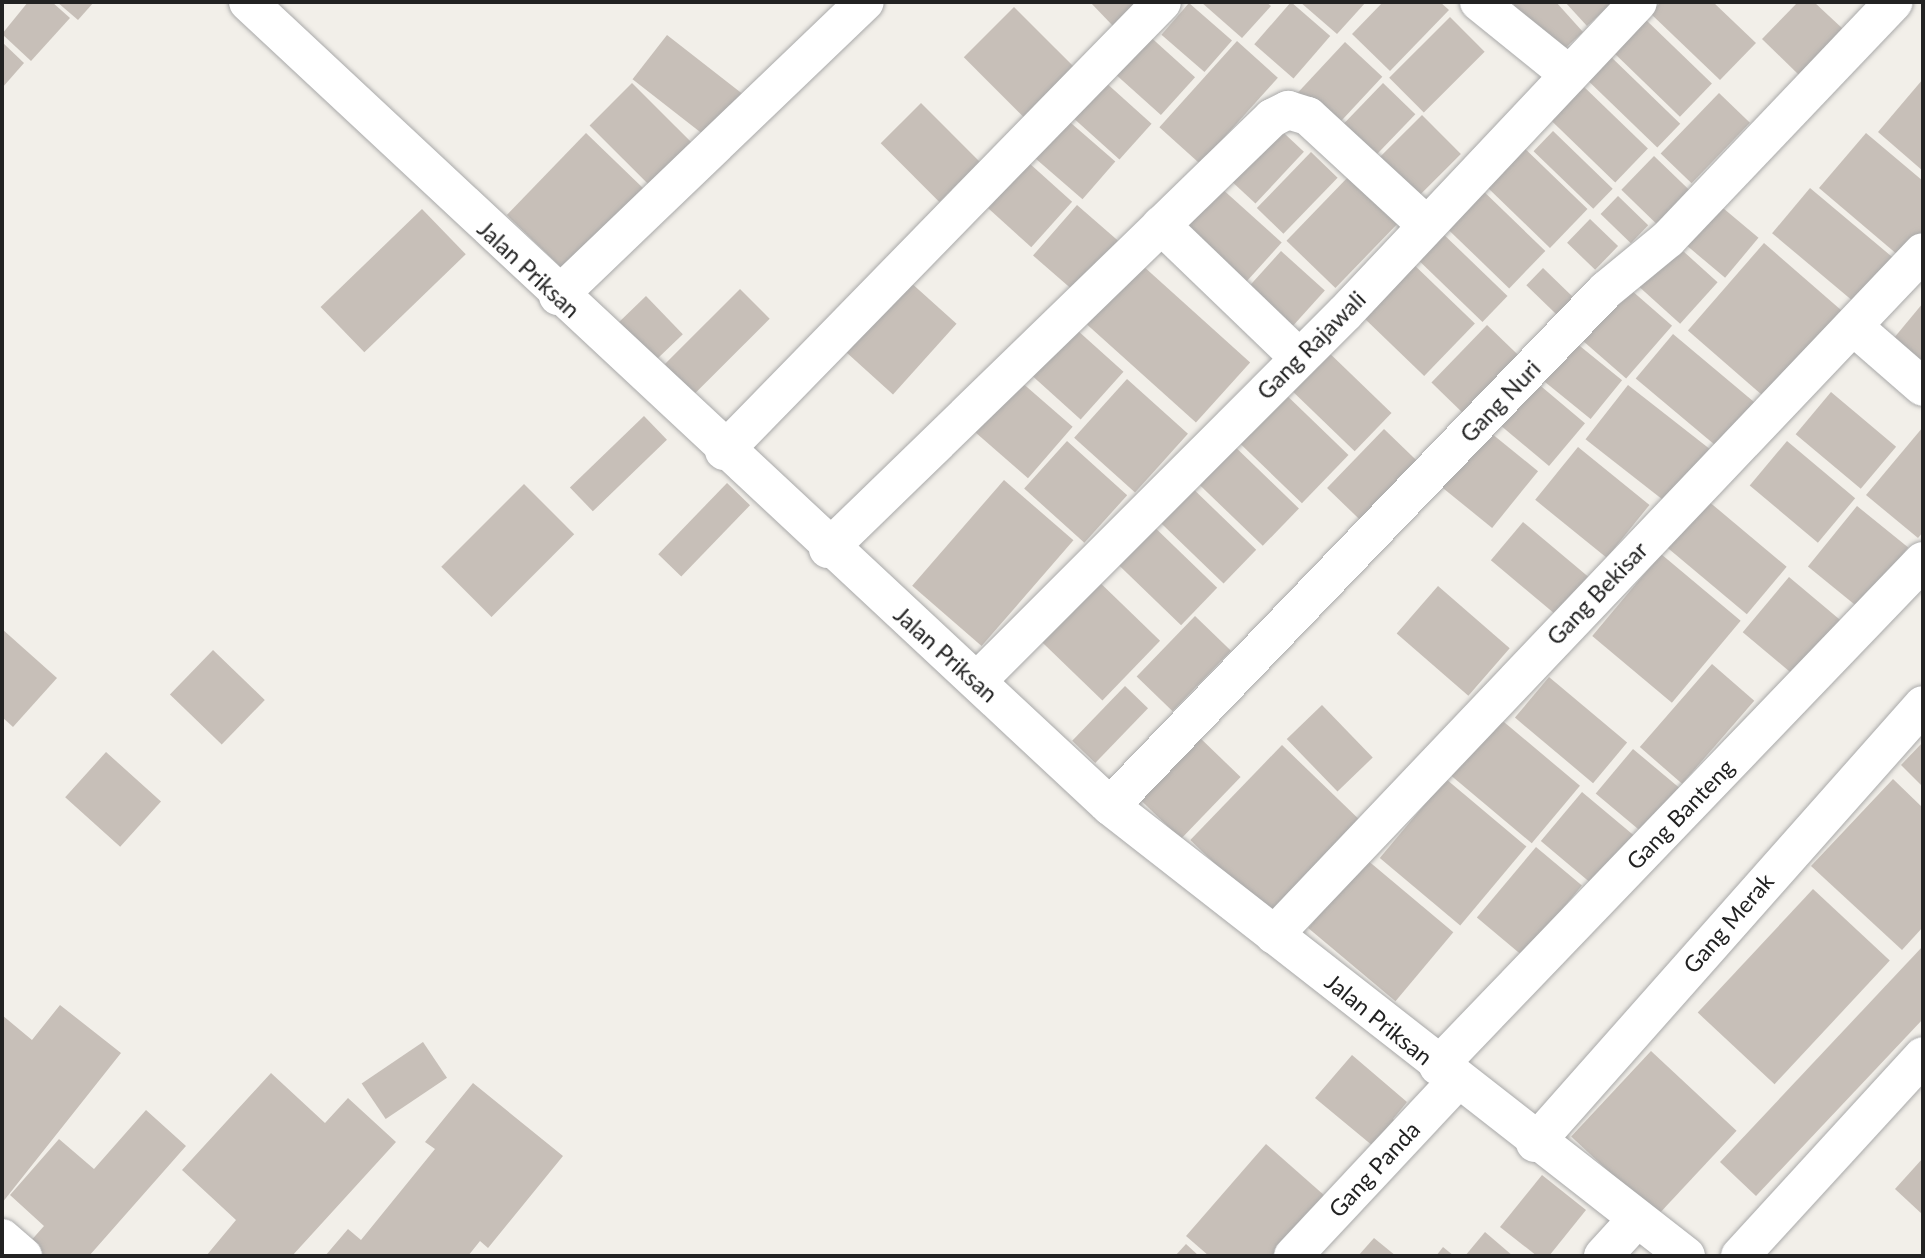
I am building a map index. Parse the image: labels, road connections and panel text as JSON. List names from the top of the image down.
{
  "streets": {
    "street": [
      "Jalan Priksan",
      "Gang Rajawali",
      "Gang Nuri",
      "Gang Bekisar",
      "Gang Banteng",
      "Gang Merak",
      "Gang Panda"
    ]
  },
  "crossings": [
    ["Jalan Priksan", "Gang Rajawali"],
    ["Jalan Priksan", "Gang Nuri"],
    ["Jalan Priksan", "Gang Bekisar"],
    ["Jalan Priksan", "Gang Banteng"],
    ["Jalan Priksan", "Gang Merak"],
    ["Jalan Priksan", "Gang Panda"],
    ["Gang Banteng", "Gang Panda"]
  ]
}
